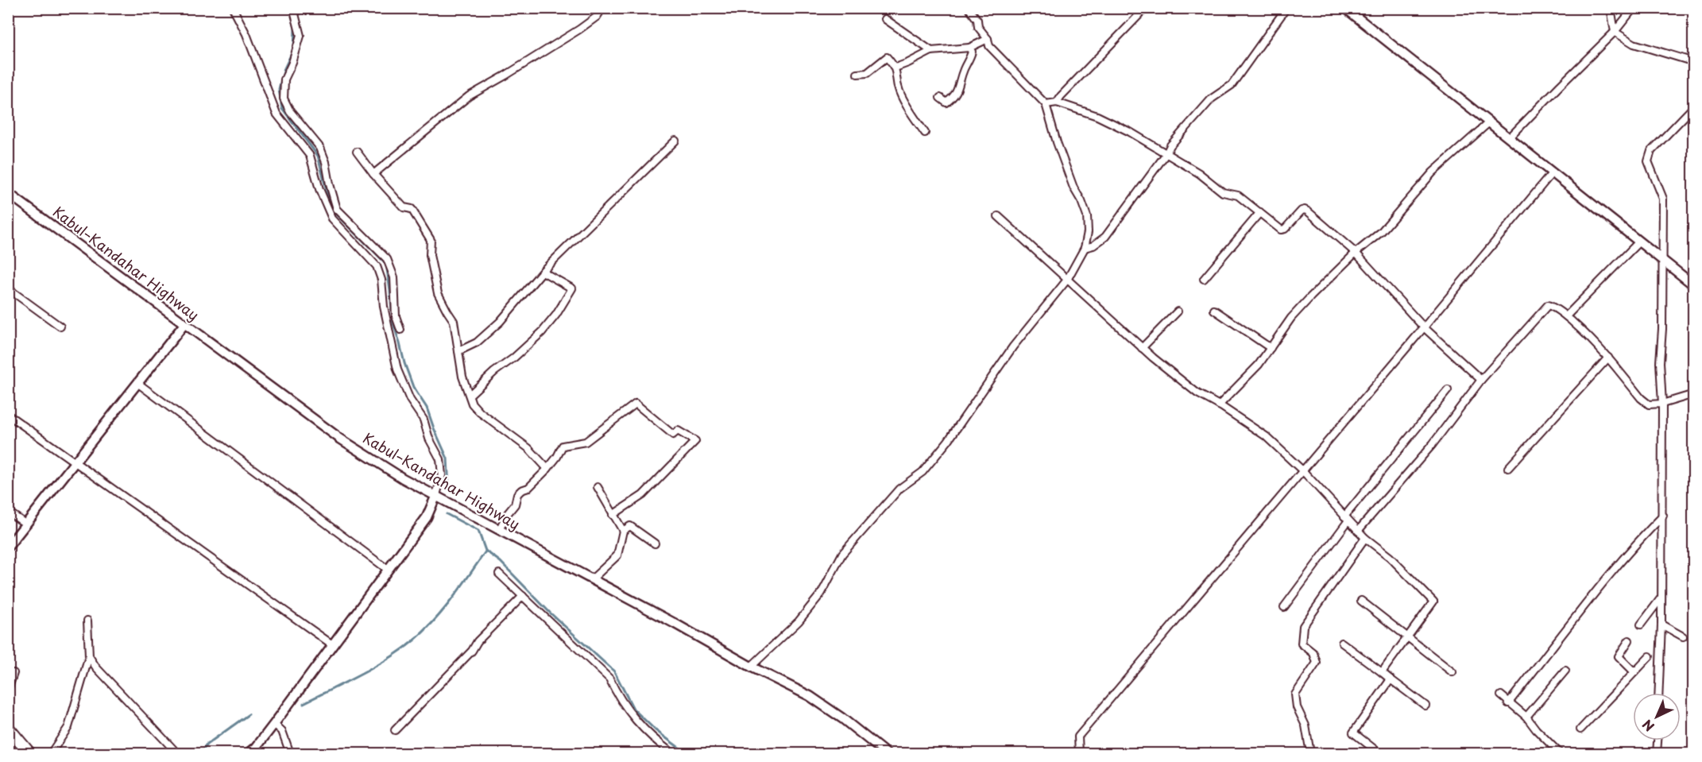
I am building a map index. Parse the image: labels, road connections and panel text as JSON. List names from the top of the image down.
{
  "streets": {
    "main road": ["Kabul–Kandahar Highway"]
  },
  "north": "bottom left"
}
